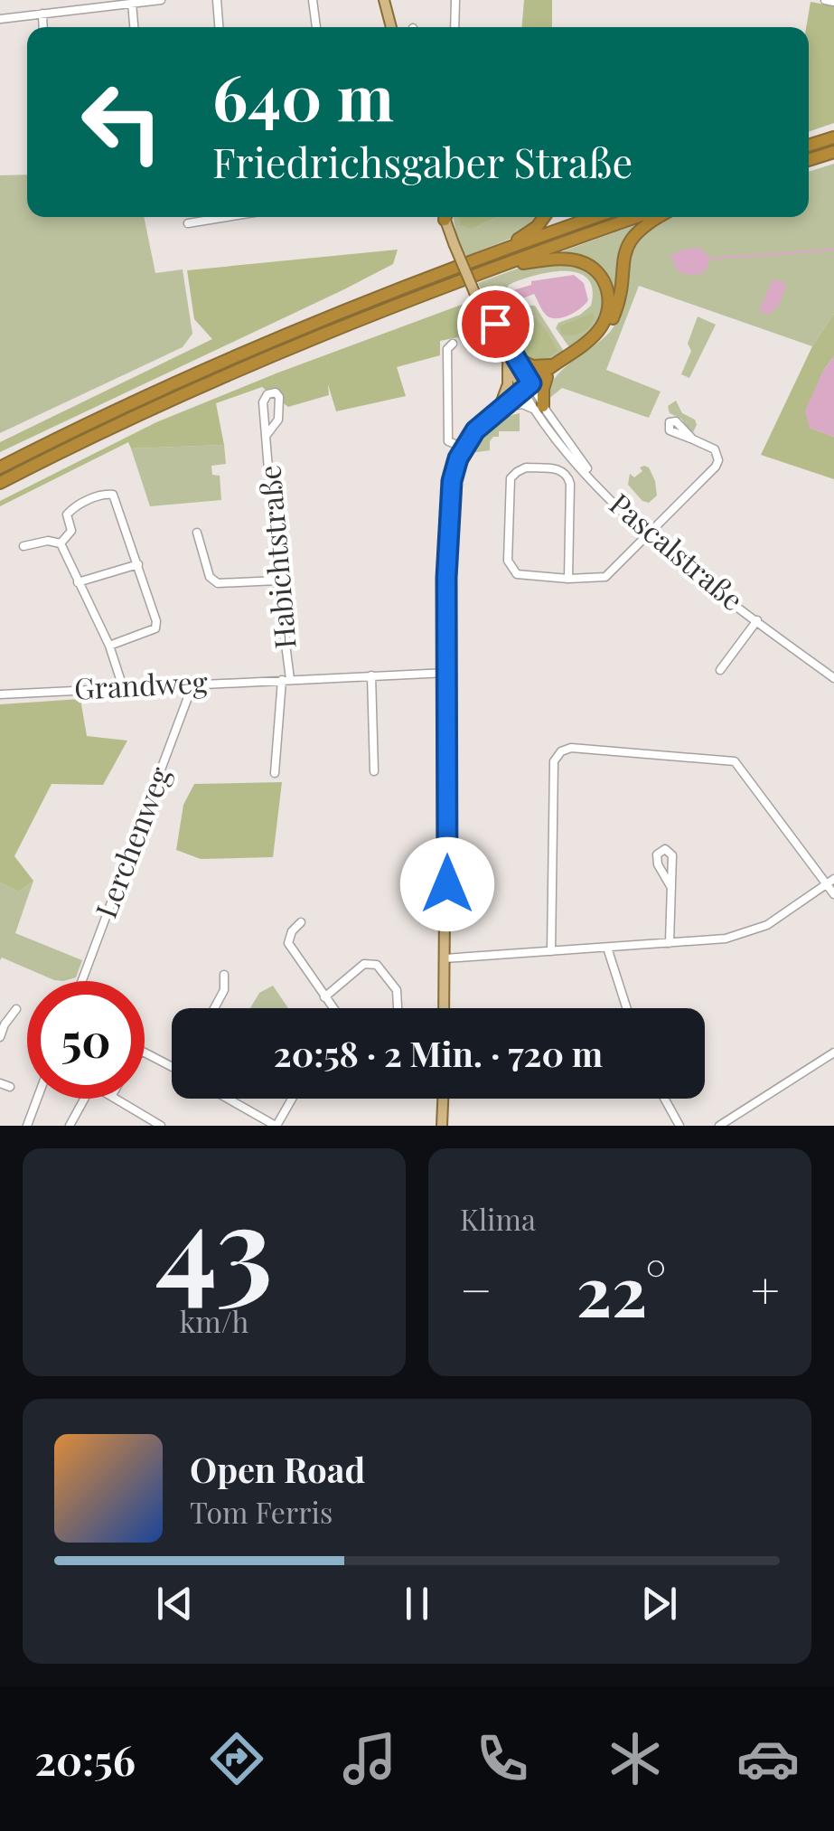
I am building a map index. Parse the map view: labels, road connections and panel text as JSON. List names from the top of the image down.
{
  "streets": {
    "street": [
      "Pascalstraße",
      "Habichtstraße",
      "Grandweg",
      "Lerchenweg"
    ]
  },
  "crossings": [
    ["Habichtstraße", "Grandweg"],
    ["Grandweg", "Lerchenweg"]
  ],
  "page": {
    "turn": ["640 m", "Friedrichsgaber Straße"],
    "limit": "50",
    "trip": "20:58 · 2 Min. · 720 m",
    "tile": [
      ["43", "km/h"],
      "Klima"
    ],
    "heat": ["−", "22°", "+"],
    "song": ["Open Road", "Tom Ferris"],
    "tabs": "20:56"
  }
}
